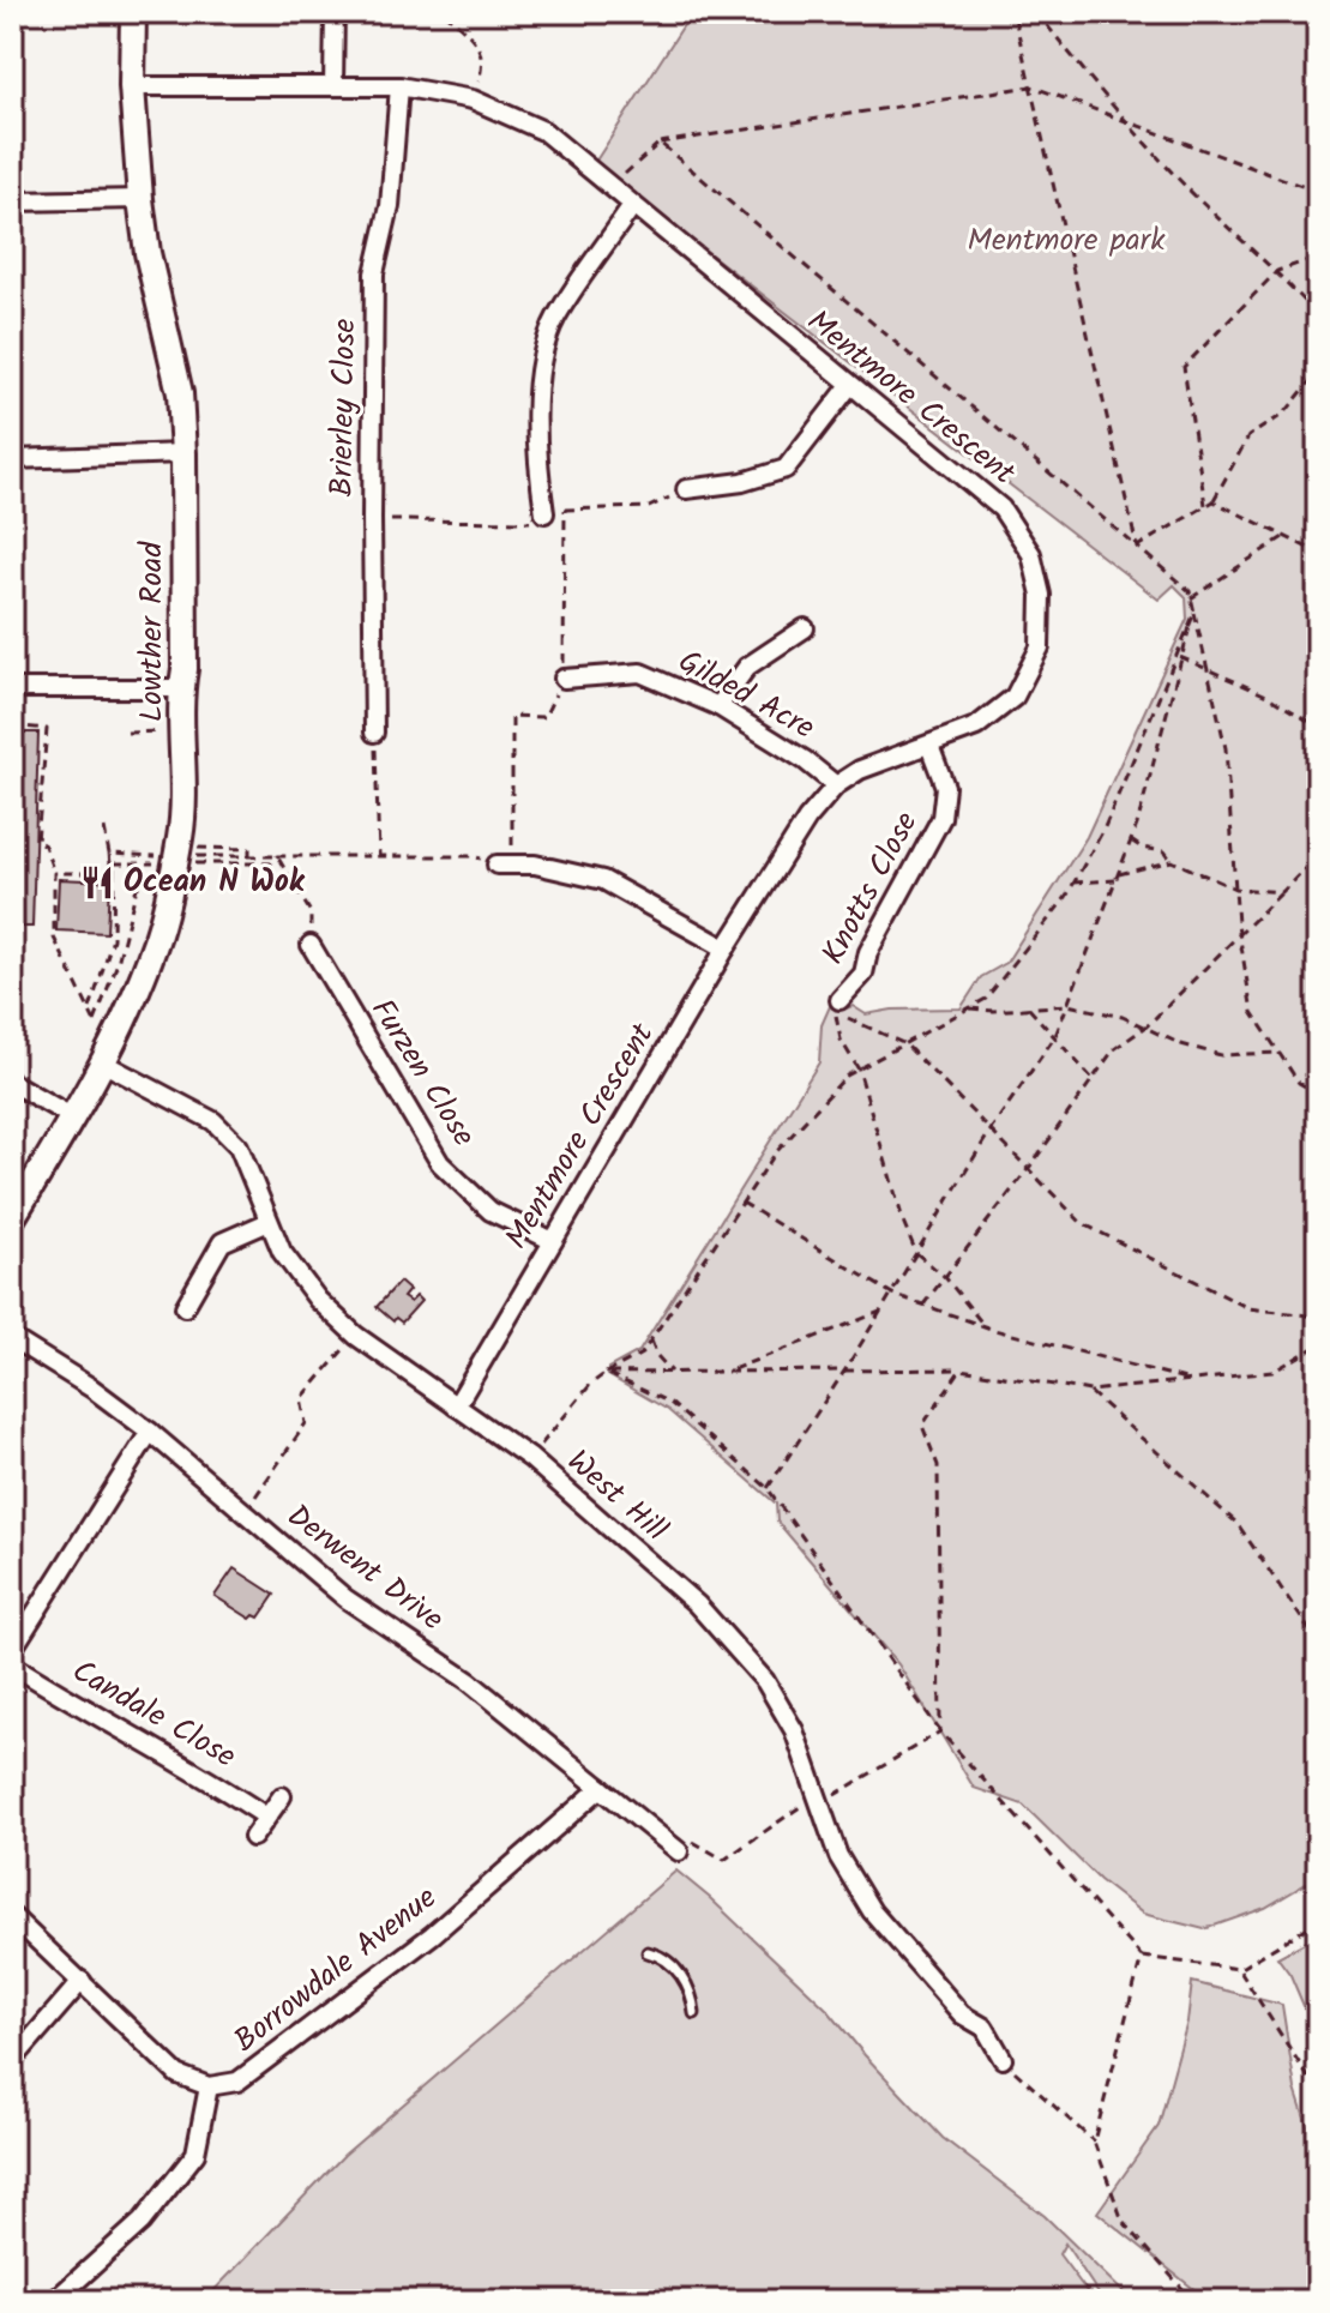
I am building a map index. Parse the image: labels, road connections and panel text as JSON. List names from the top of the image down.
{
  "streets": {
    "street": [
      "Mentmore Crescent",
      "Brierley Close",
      "Lowther Road",
      "Gilded Acre",
      "Knotts Close",
      "Furzen Close",
      "West Hill",
      "Derwent Drive",
      "Candale Close",
      "Borrowdale Avenue"
    ]
  },
  "crossings": [
    ["Mentmore Crescent", "Brierley Close"],
    ["Mentmore Crescent", "Lowther Road"],
    ["Mentmore Crescent", "Gilded Acre"],
    ["Mentmore Crescent", "Knotts Close"],
    ["Mentmore Crescent", "Furzen Close"],
    ["Mentmore Crescent", "West Hill"],
    ["Lowther Road", "West Hill"],
    ["Derwent Drive", "Borrowdale Avenue"]
  ],
  "parks": ["Mentmore park"],
  "places": {
    "restaurant": ["Ocean N Wok"]
  }
}
